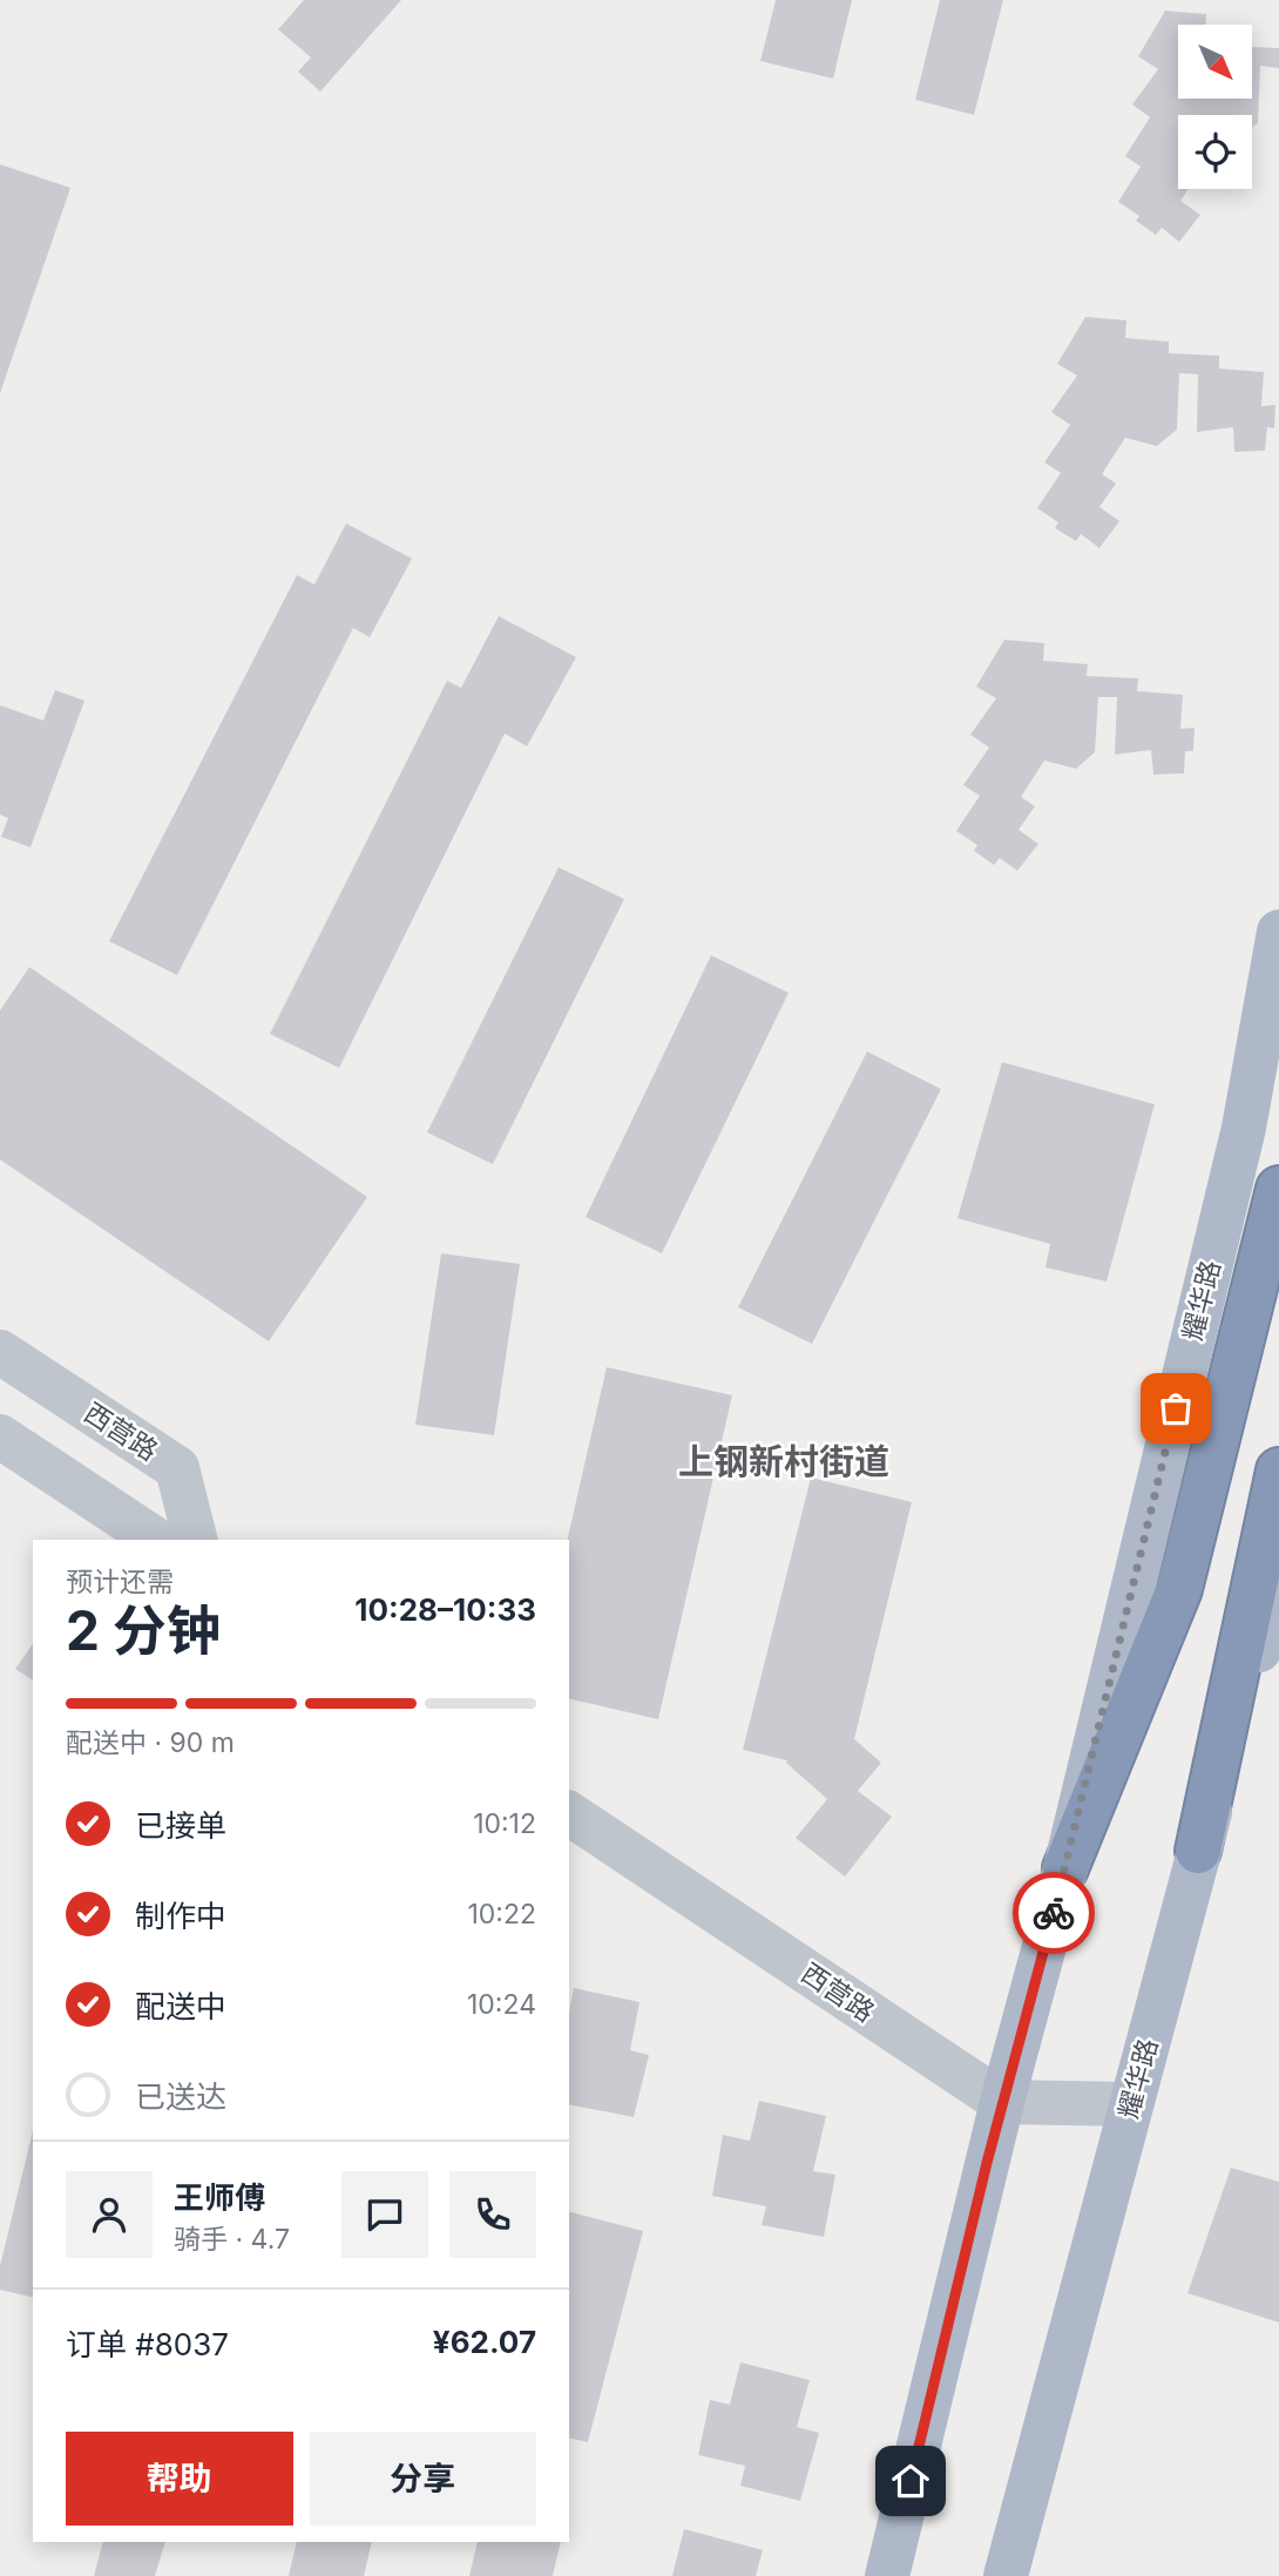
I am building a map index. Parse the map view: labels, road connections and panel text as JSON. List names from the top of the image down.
{
  "streets": {
    "main road": ["耀华路"],
    "street": ["西营路"]
  },
  "crossings": [
    ["耀华路", "西营路"]
  ],
  "districts": ["上钢新村街道"],
  "north": "bottom right",
  "page": {
    "heading": ["2 分钟", "预计还需", "10:28–10:33"],
    "panel": [
      "王师傅",
      "骑手 · 4.7",
      "订单 #8037",
      "¥62.07"
    ],
    "bar": "配送中 · 90 m",
    "list": [
      ["已接单", "10:12"],
      ["制作中", "10:22"],
      ["配送中", "10:24"],
      "已送达"
    ],
    "buttons": ["帮助", "分享"]
  }
}
